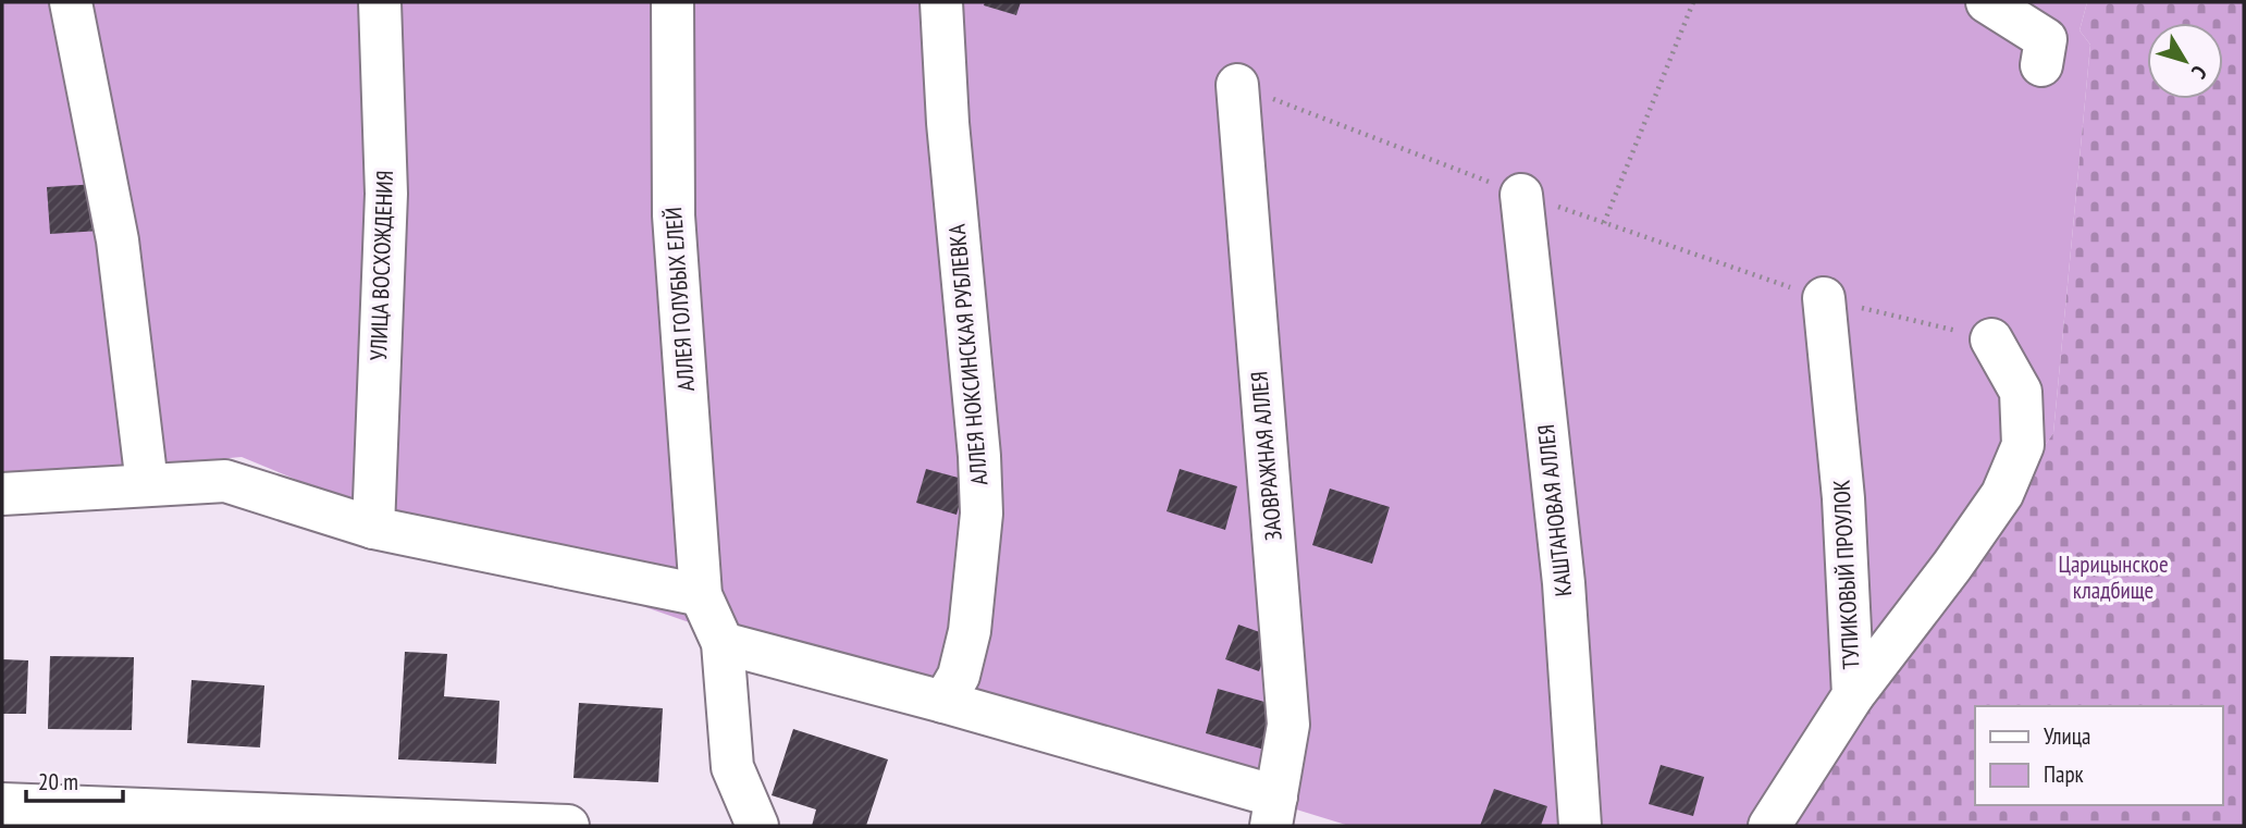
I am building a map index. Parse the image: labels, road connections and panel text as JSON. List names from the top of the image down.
{
  "streets": {
    "street": [
      "УЛИЦА ВОСХОЖДЕНИЯ",
      "АЛЛЕЯ ГОЛУБЫХ ЕЛЕЙ",
      "АЛЛЕЯ НОКСИНСКАЯ РУБЛЕВКА",
      "ЗАОВРАЖНАЯ АЛЛЕЯ",
      "КАШТАНОВАЯ АЛЛЕЯ",
      "ТУПИКОВЫЙ ПРОУЛОК"
    ]
  },
  "parks": ["Царицынское кладбище"],
  "legend": ["Улица", "Парк"],
  "scale_bar": "20 m",
  "north": "bottom right"
}
